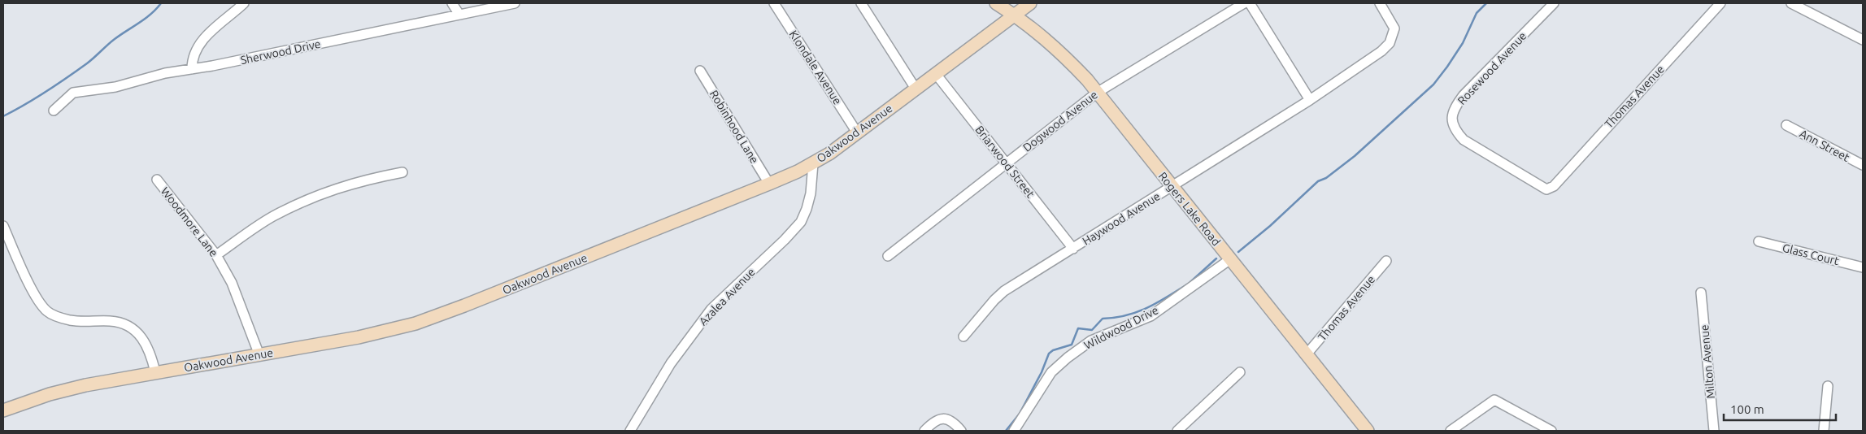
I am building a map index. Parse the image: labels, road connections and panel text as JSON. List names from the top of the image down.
{
  "streets": {
    "street": [
      "Sherwood Drive",
      "Klondale Avenue",
      "Rosewood Avenue",
      "Thomas Avenue",
      "Dogwood Avenue",
      "Robinhood Lane",
      "Oakwood Avenue",
      "Ann Street",
      "Briarwood Street",
      "Rogers Lake Road",
      "Haywood Avenue",
      "Woodmore Lane",
      "Glass Court",
      "Azalea Avenue",
      "Wildwood Drive",
      "Milton Avenue"
    ]
  },
  "crossings": [
    ["Klondale Avenue", "Oakwood Avenue"],
    ["Rosewood Avenue", "Thomas Avenue"],
    ["Thomas Avenue", "Rogers Lake Road"],
    ["Dogwood Avenue", "Briarwood Street"],
    ["Dogwood Avenue", "Rogers Lake Road"],
    ["Robinhood Lane", "Oakwood Avenue"],
    ["Oakwood Avenue", "Briarwood Street"],
    ["Oakwood Avenue", "Rogers Lake Road"],
    ["Oakwood Avenue", "Woodmore Lane"],
    ["Oakwood Avenue", "Azalea Avenue"],
    ["Briarwood Street", "Haywood Avenue"],
    ["Rogers Lake Road", "Haywood Avenue"],
    ["Rogers Lake Road", "Wildwood Drive"]
  ],
  "scale_bar": "100 m"
}
